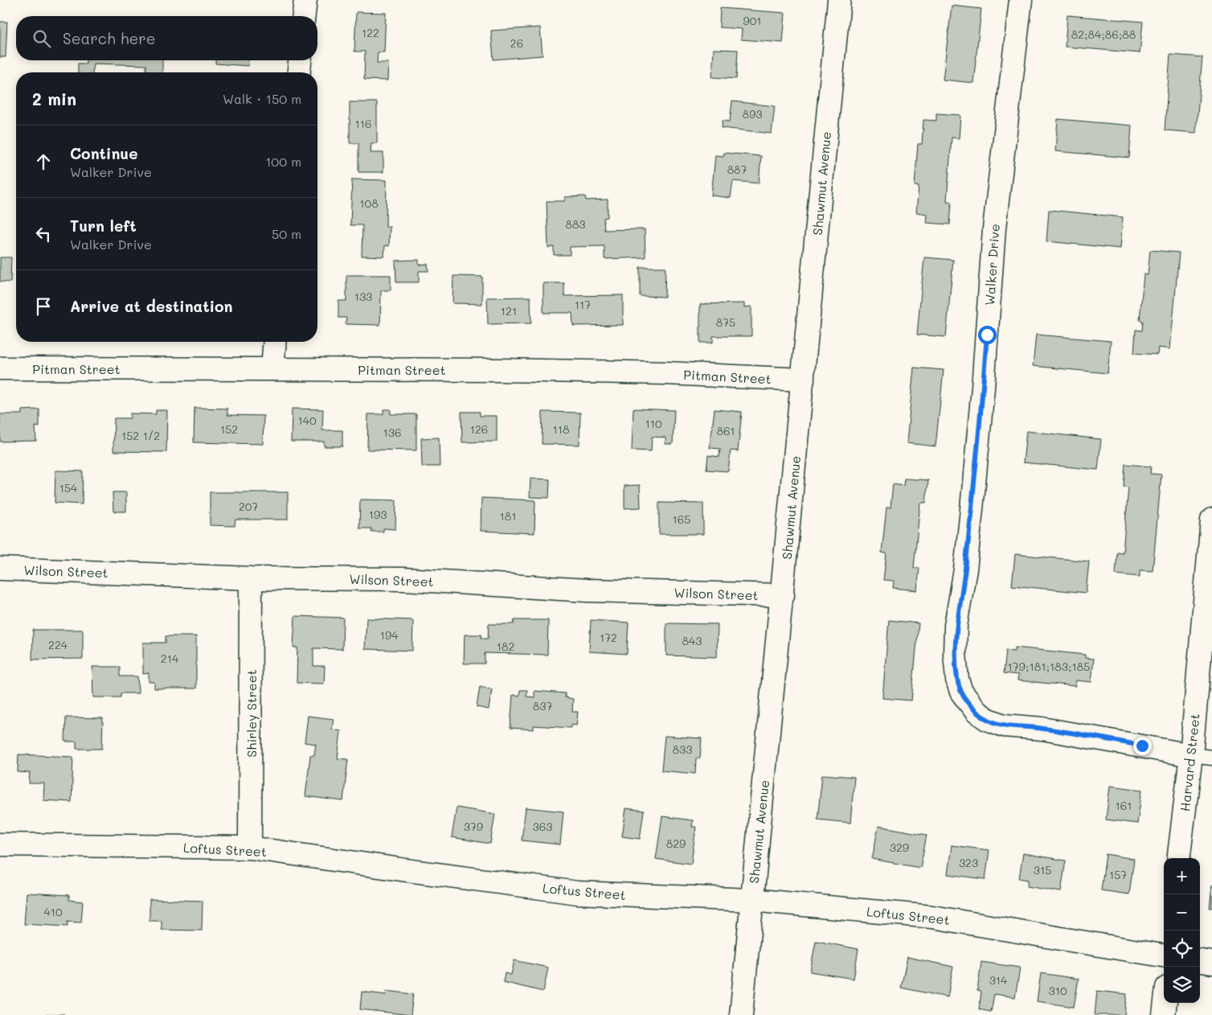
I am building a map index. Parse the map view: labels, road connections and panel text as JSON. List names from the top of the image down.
{
  "streets": {
    "street": [
      "Shawmut Avenue",
      "Walker Drive",
      "Pitman Street",
      "Wilson Street",
      "Shirley Street",
      "Harvard Street",
      "Loftus Street"
    ]
  },
  "crossings": [
    ["Shawmut Avenue", "Pitman Street"],
    ["Shawmut Avenue", "Wilson Street"],
    ["Shawmut Avenue", "Loftus Street"],
    ["Walker Drive", "Harvard Street"],
    ["Wilson Street", "Shirley Street"],
    ["Shirley Street", "Loftus Street"]
  ],
  "house_numbers": [
    "901",
    "122",
    "82;84;86;88",
    "26",
    "893",
    "116",
    "887",
    "108",
    "883",
    "133",
    "117",
    "121",
    "875",
    "140",
    "110",
    "152",
    "126",
    "118",
    "861",
    "136",
    "152 1/2",
    "154",
    "207",
    "193",
    "181",
    "165",
    "194",
    "172",
    "843",
    "224",
    "182",
    "214",
    "179;181;183;185",
    "837",
    "833",
    "161",
    "379",
    "363",
    "829",
    "329",
    "323",
    "315",
    "157",
    "410",
    "314",
    "310"
  ],
  "page": {
    "search": "Search here",
    "heading": ["2 min", "Walk · 150 m"],
    "list": [
      ["Continue", "Walker Drive", "100 m"],
      ["Turn left", "Walker Drive", "50 m"],
      "Arrive at destination"
    ],
    "map_buttons": ["+", "−"]
  }
}
